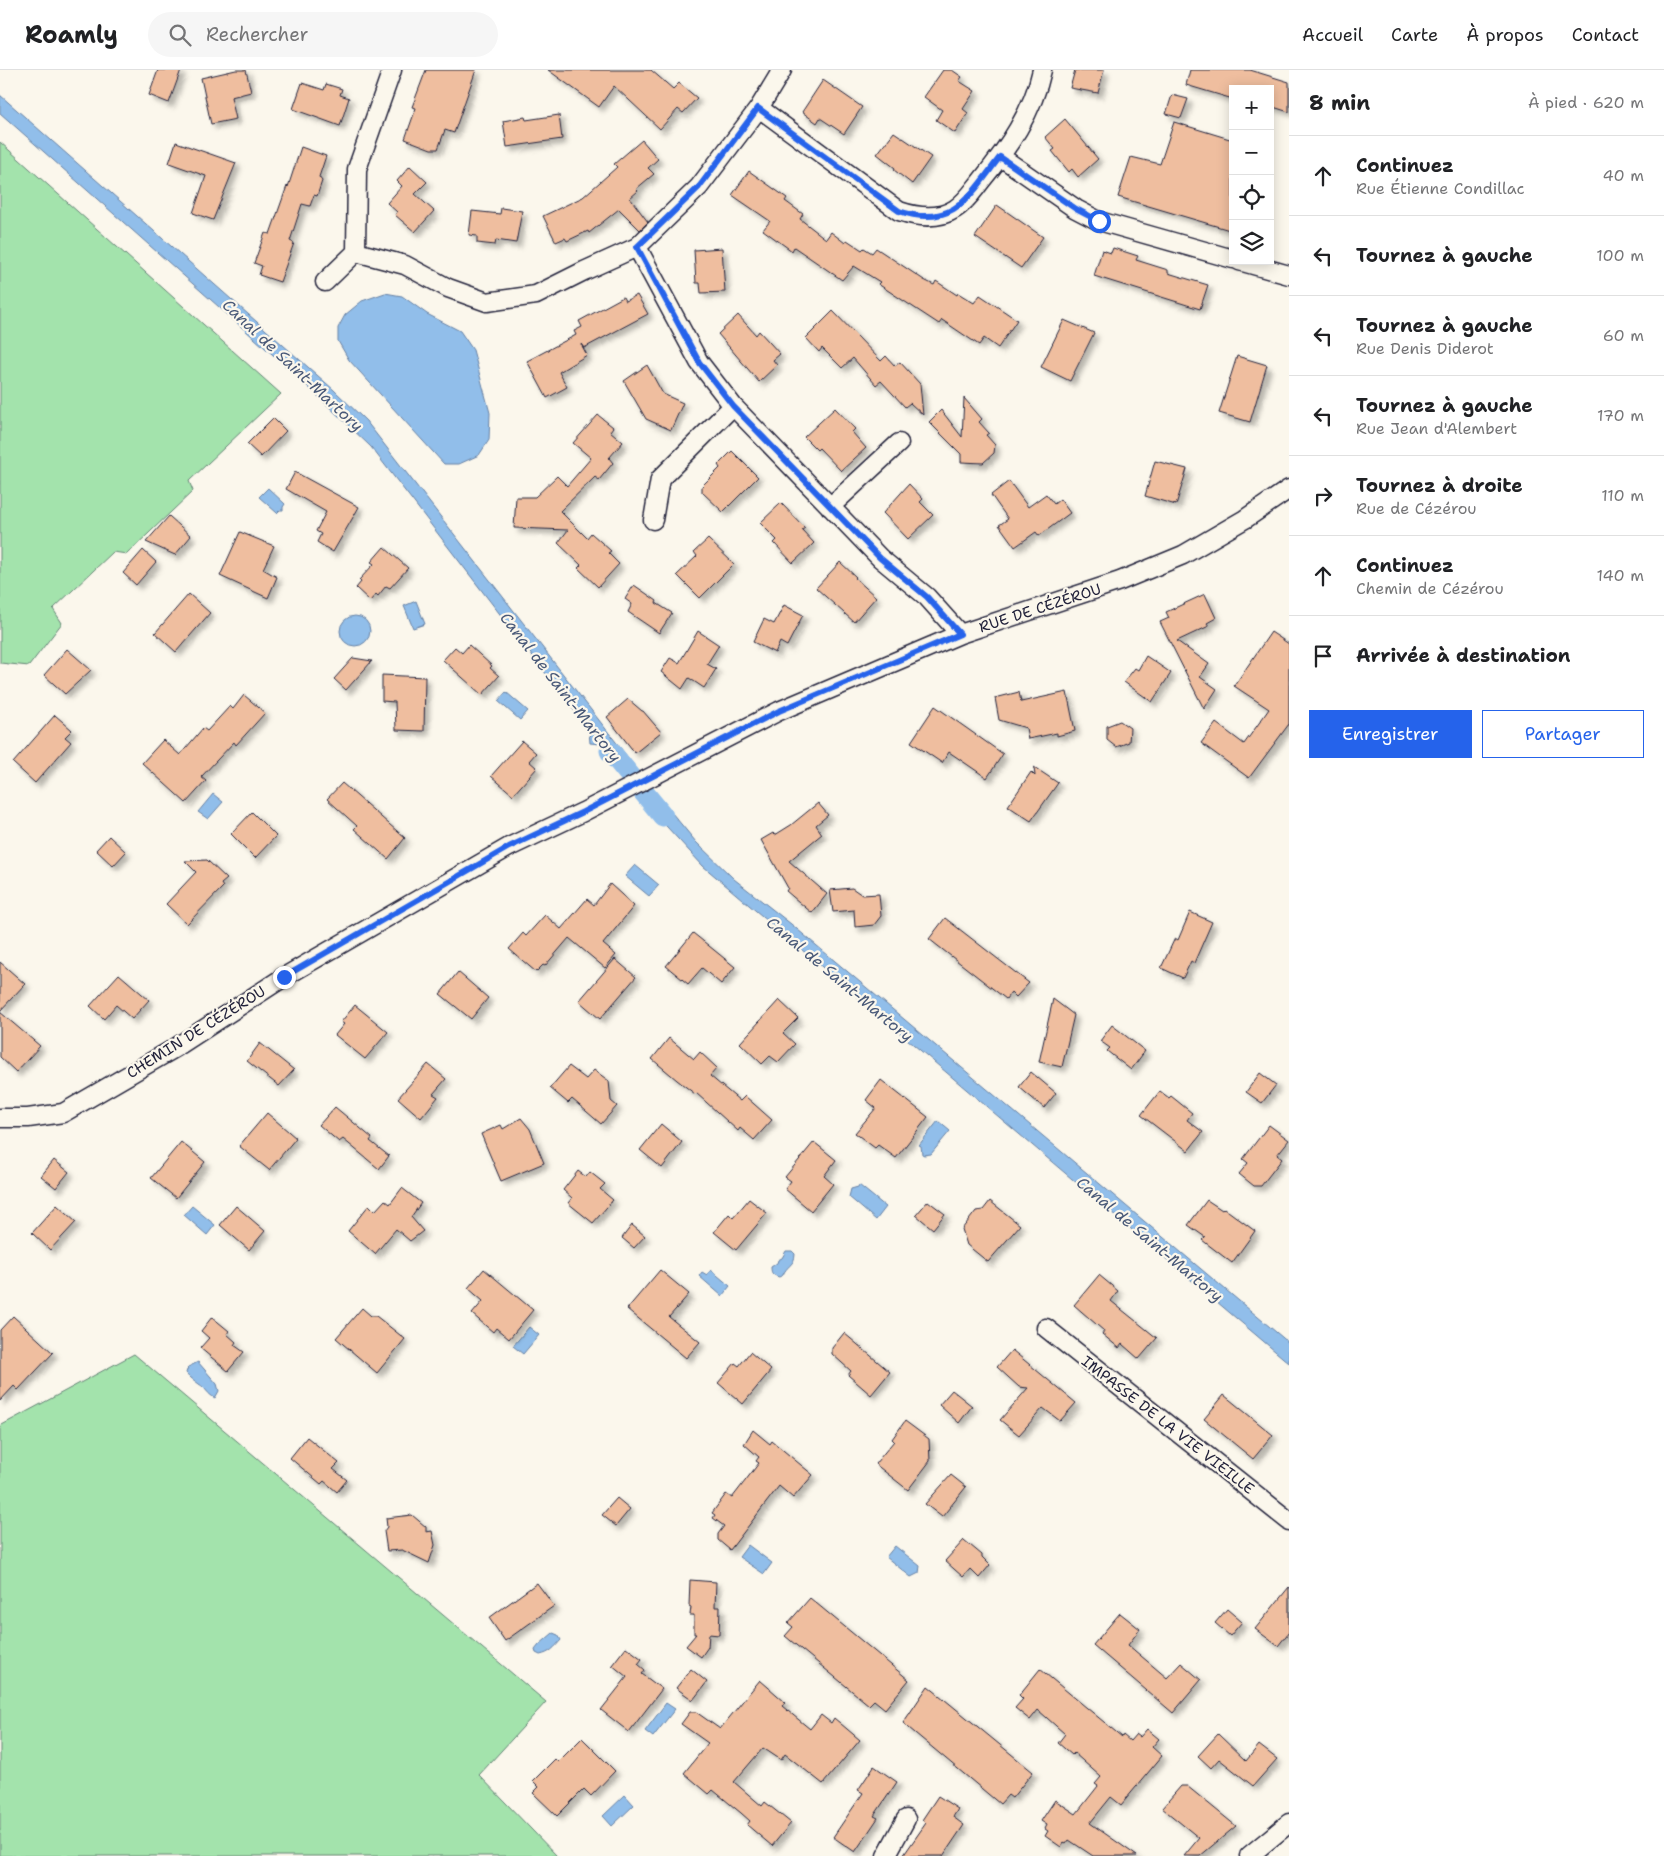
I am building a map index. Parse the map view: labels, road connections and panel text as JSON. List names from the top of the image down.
{
  "streets": {
    "street": ["RUE DE CÉZÉROU", "CHEMIN DE CÉZÉROU", "IMPASSE DE LA VIE VIEILLE"]
  },
  "crossings": [
    ["RUE DE CÉZÉROU", "CHEMIN DE CÉZÉROU"]
  ],
  "water": ["Canal de Saint-Martory"],
  "page": {
    "header": "Roamly",
    "search": "Rechercher",
    "nav": [
      "Accueil",
      "Carte",
      "À propos",
      "Contact"
    ],
    "heading": ["8 min", "À pied · 620 m"],
    "map_buttons": ["+", "−"],
    "list": [
      ["Continuez", "Rue Étienne Condillac", "40 m"],
      ["Tournez à gauche", "100 m"],
      ["Tournez à gauche", "Rue Denis Diderot", "60 m"],
      ["Tournez à gauche", "Rue Jean d'Alembert", "170 m"],
      ["Tournez à droite", "Rue de Cézérou", "110 m"],
      ["Continuez", "Chemin de Cézérou", "140 m"],
      "Arrivée à destination"
    ],
    "buttons": ["Enregistrer", "Partager"]
  }
}
